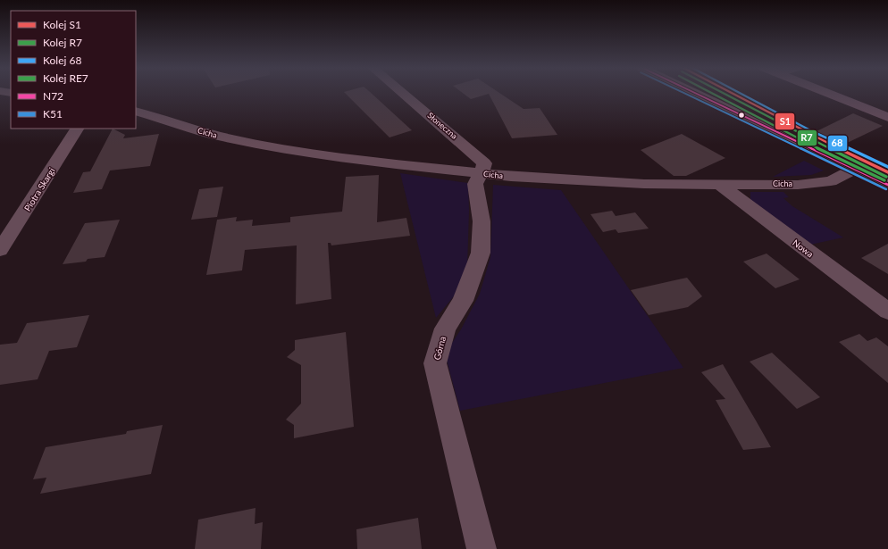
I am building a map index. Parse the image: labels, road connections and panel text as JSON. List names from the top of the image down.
{
  "streets": {
    "street": [
      "Słoneczna",
      "Cicha",
      "Piotra Skargi",
      "Nowa",
      "Górna"
    ]
  },
  "crossings": [
    ["Słoneczna", "Cicha"],
    ["Słoneczna", "Górna"],
    ["Cicha", "Nowa"],
    ["Cicha", "Górna"]
  ],
  "lines": [
    "rail line S1",
    "rail line R7",
    "rail line 68",
    "rail line RE7",
    "transit line N72",
    "transit line K51"
  ],
  "legend": [
    "Kolej S1",
    "Kolej R7",
    "Kolej 68",
    "Kolej RE7",
    "N72",
    "K51"
  ]
}
